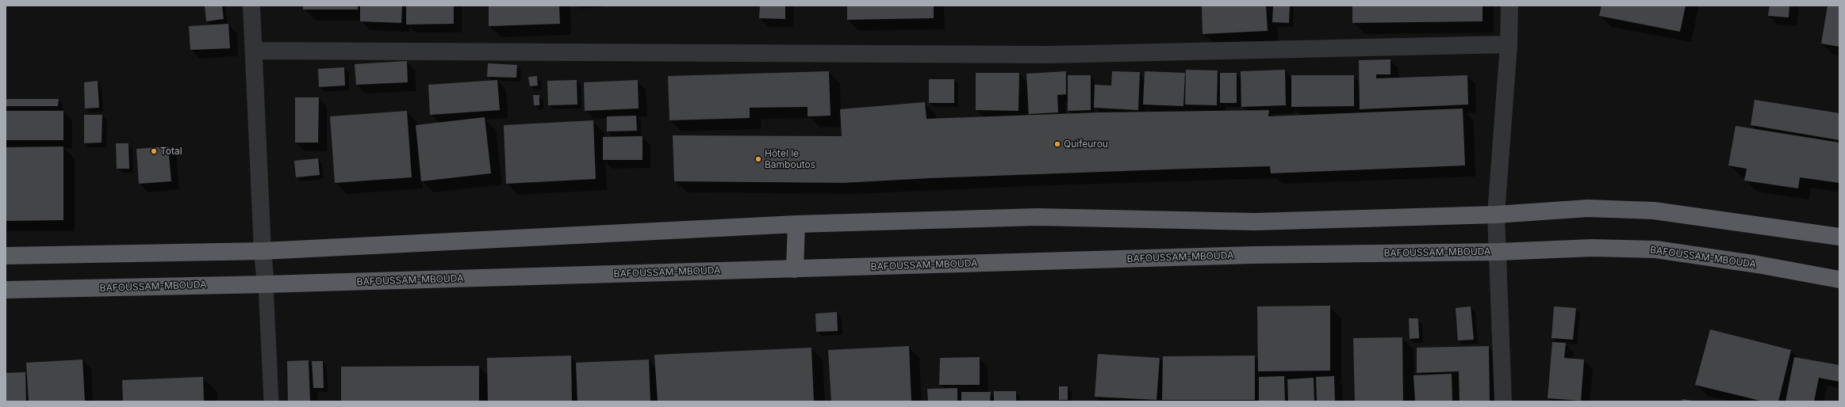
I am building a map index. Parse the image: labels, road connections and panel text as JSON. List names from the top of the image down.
{
  "streets": {
    "highway": ["BAFOUSSAM-MBOUDA"]
  },
  "places": ["Quifeurou", "Total", "Hôtel le Bamboutos"]
}
